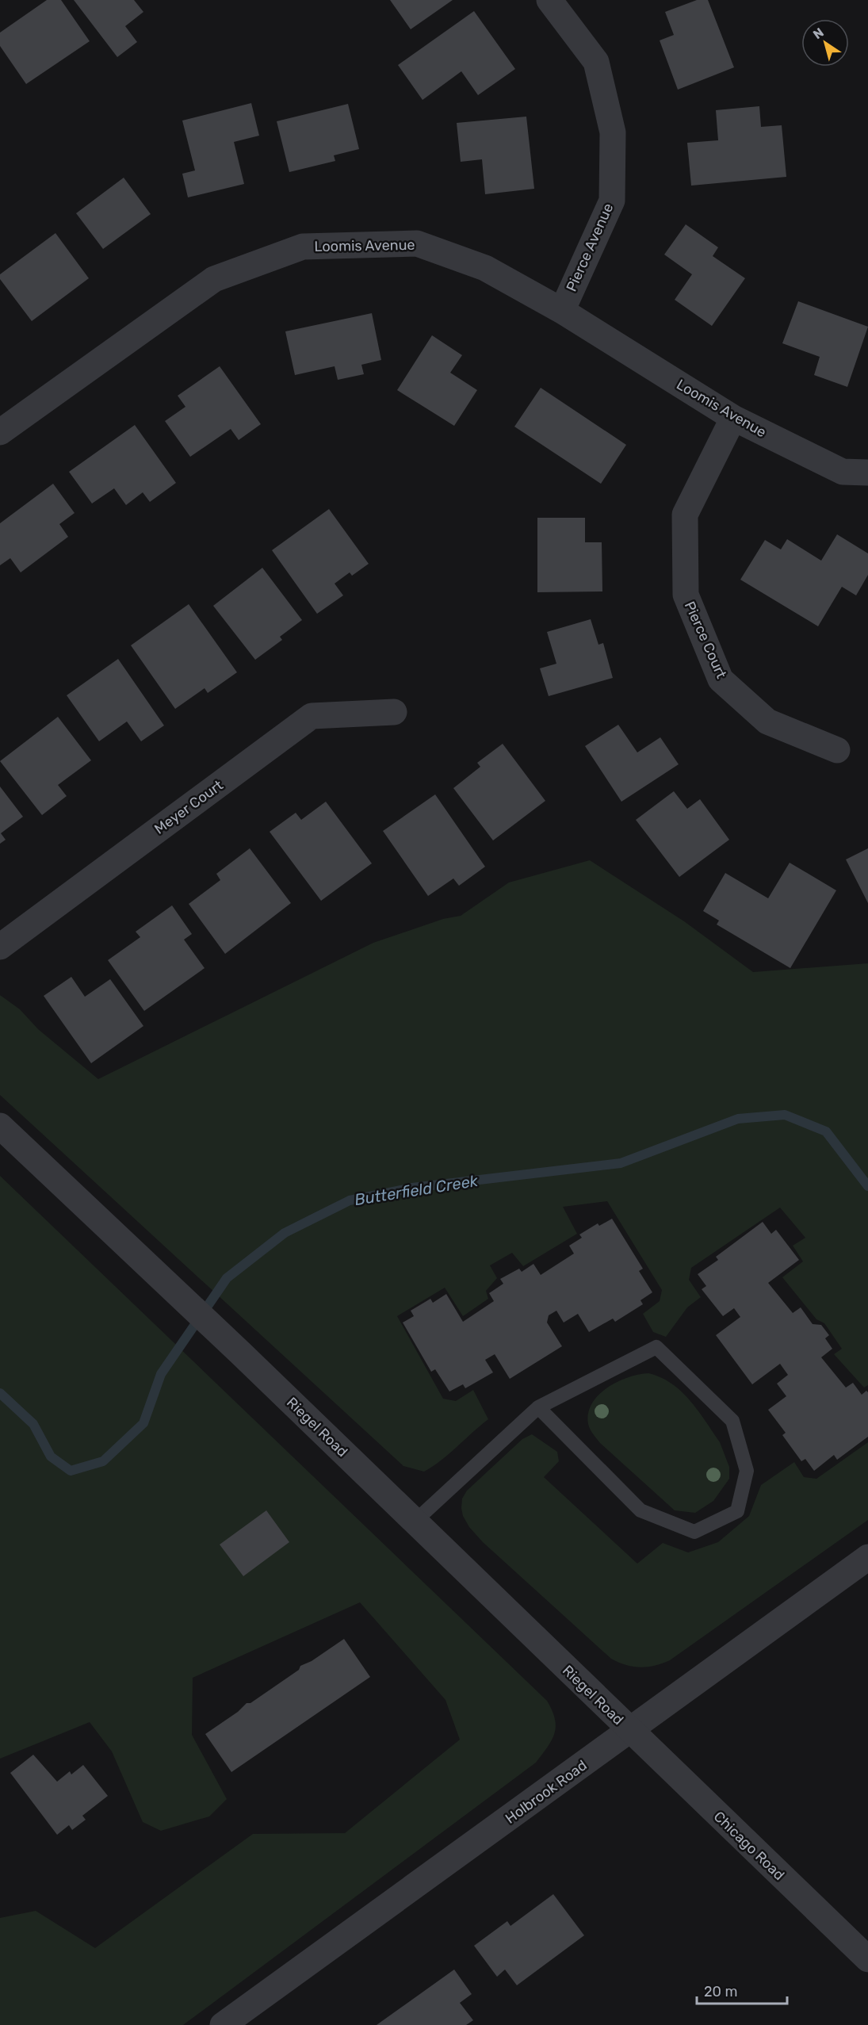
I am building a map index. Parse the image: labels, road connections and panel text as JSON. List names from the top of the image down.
{
  "streets": {
    "street": [
      "Loomis Avenue",
      "Pierce Avenue",
      "Pierce Court",
      "Meyer Court",
      "Riegel Road",
      "Holbrook Road",
      "Chicago Road"
    ]
  },
  "crossings": [
    ["Loomis Avenue", "Pierce Avenue"],
    ["Loomis Avenue", "Pierce Court"],
    ["Riegel Road", "Holbrook Road"],
    ["Riegel Road", "Chicago Road"],
    ["Holbrook Road", "Chicago Road"]
  ],
  "water": ["Butterfield Creek"],
  "scale_bar": "20 m",
  "north": "top left"
}
